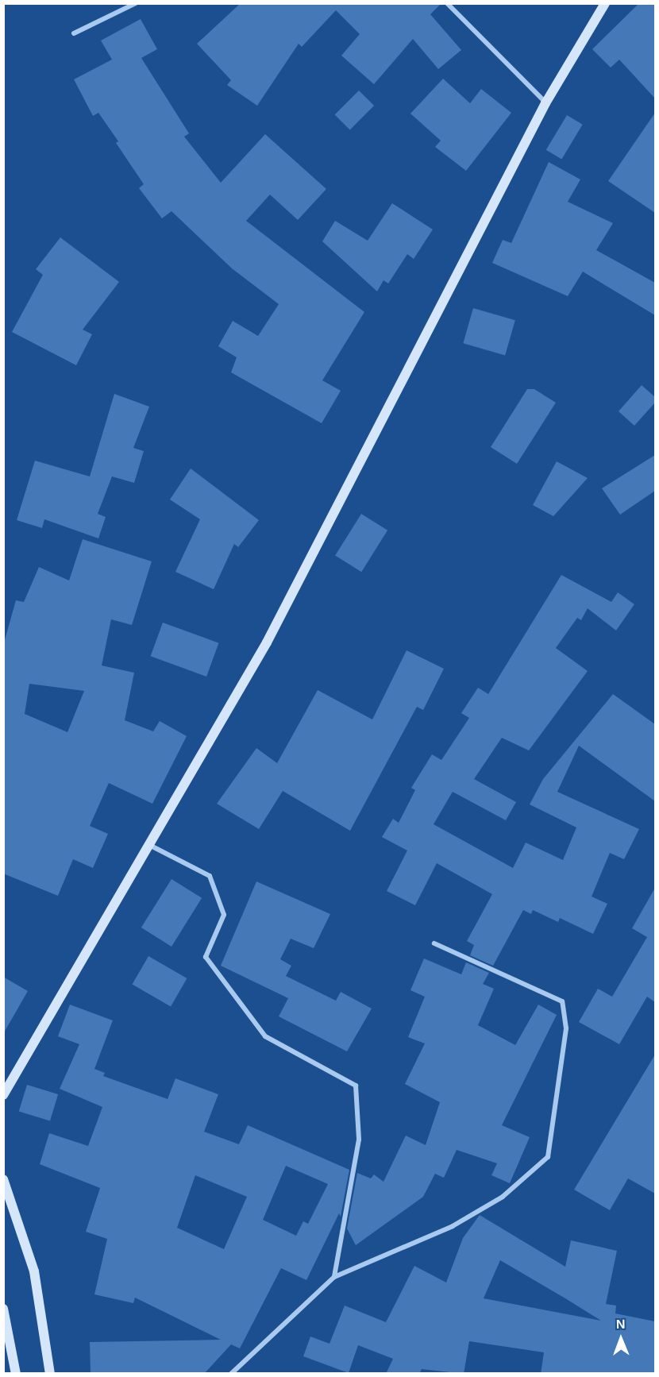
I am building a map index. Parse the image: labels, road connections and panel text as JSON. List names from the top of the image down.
{
  "north": "top"
}
